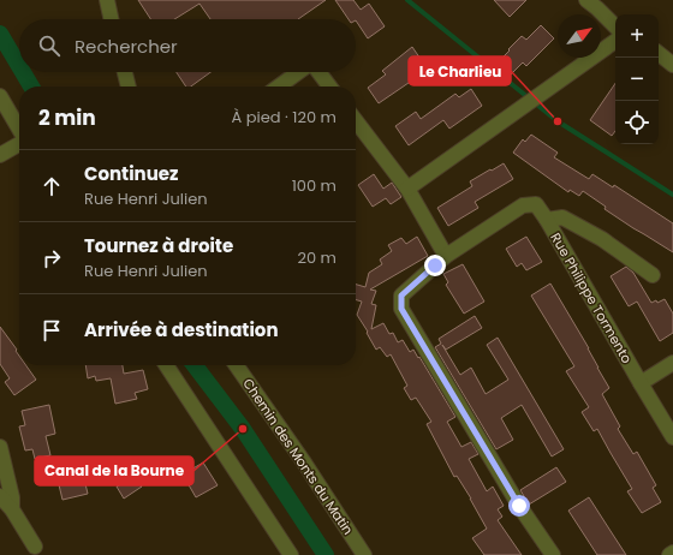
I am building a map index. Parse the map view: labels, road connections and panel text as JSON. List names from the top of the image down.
{
  "streets": {
    "street": ["Rue Philippe Tormento", "Chemin des Monts du Matin"]
  },
  "places": ["Le Charlieu", "Canal de la Bourne"],
  "north": "top right",
  "page": {
    "map_buttons": ["+", "−"],
    "search": "Rechercher",
    "heading": ["2 min", "À pied · 120 m"],
    "list": [
      ["Continuez", "Rue Henri Julien", "100 m"],
      ["Tournez à droite", "Rue Henri Julien", "20 m"],
      "Arrivée à destination"
    ]
  }
}
